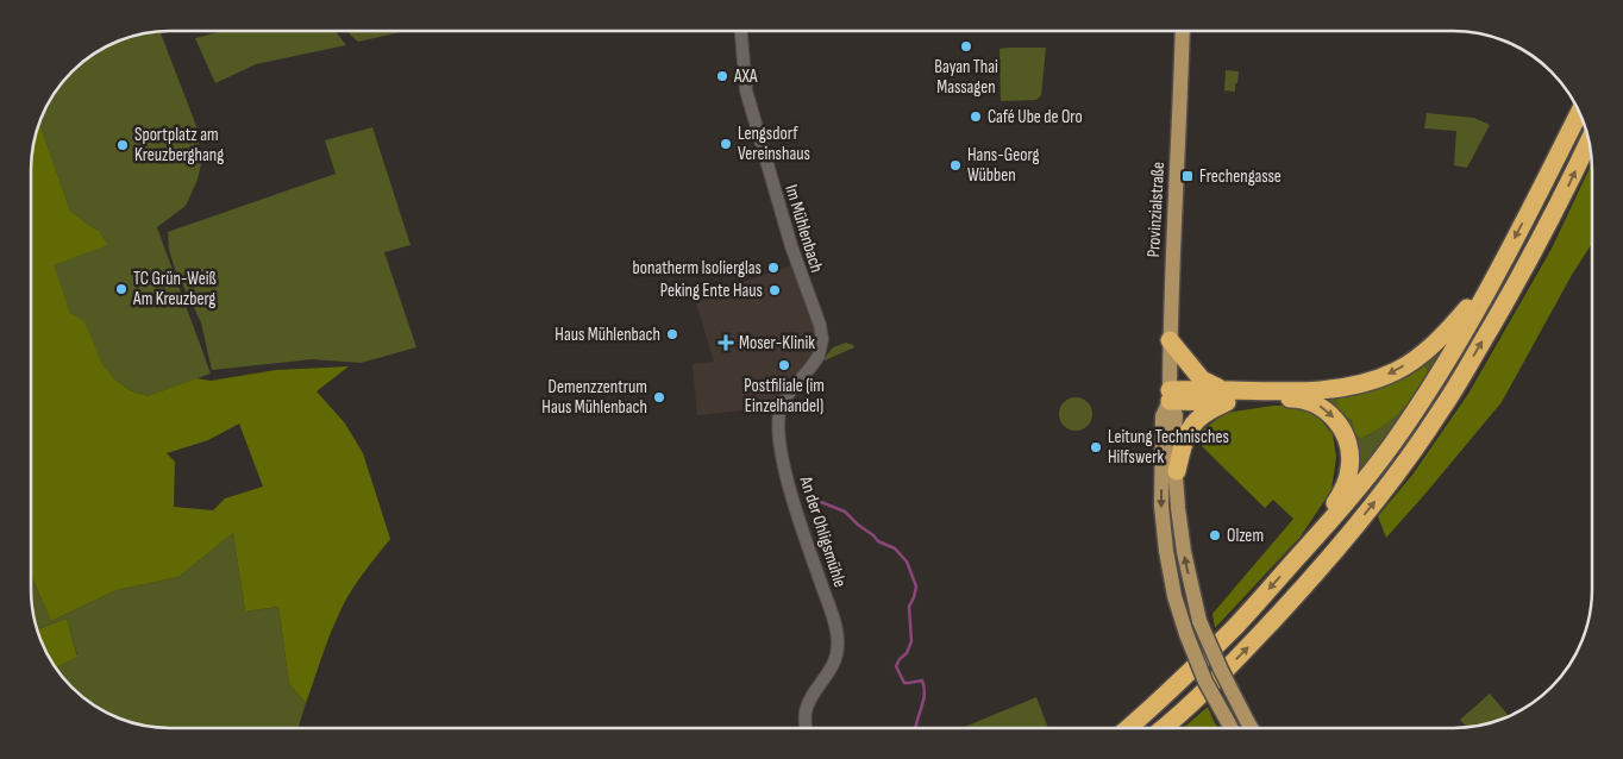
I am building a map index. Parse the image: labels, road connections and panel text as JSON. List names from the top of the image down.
{
  "streets": {
    "main road": ["Provinzialstraße"],
    "street": ["Im Mühlenbach", "An der Ohligsmühle"]
  },
  "crossings": [
    ["Im Mühlenbach", "An der Ohligsmühle"]
  ],
  "places": {
    "other": [
      "Bayan Thai Massagen",
      "AXA",
      "Café Ube de Oro",
      "Lengsdorf Vereinshaus",
      "Sportplatz am Kreuzberghang",
      "Hans-Georg Wübben",
      "bonatherm Isolierglas",
      "TC Grün-Weiß Am Kreuzberg",
      "Peking Ente Haus",
      "Haus Mühlenbach",
      "Postfiliale (im Einzelhandel)",
      "Demenzzentrum Haus Mühlenbach",
      "Leitung Technisches Hilfswerk",
      "Olzem"
    ],
    "transit": ["Frechengasse"],
    "health": ["Moser-Klinik"]
  }
}
